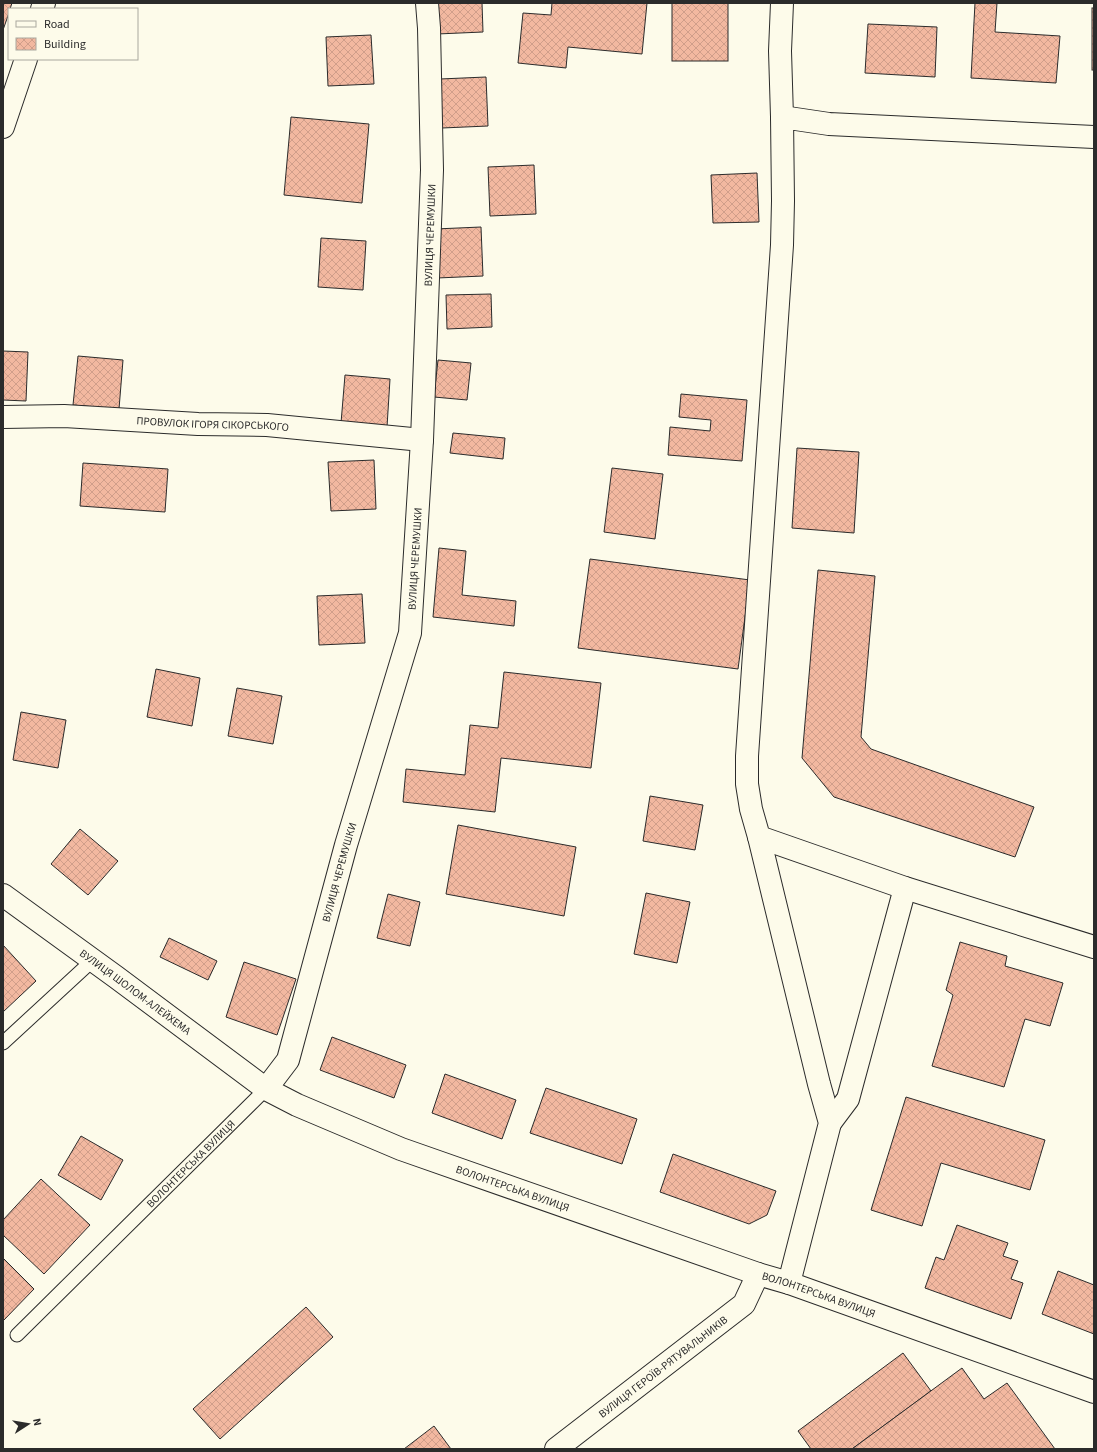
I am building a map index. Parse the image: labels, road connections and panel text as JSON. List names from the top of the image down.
{
  "streets": {
    "street": [
      "ВУЛИЦЯ ЧЕРЕМУШКИ",
      "ПРОВУЛОК ІГОРЯ СІКОРСЬКОГО",
      "ВУЛИЦЯ ШОЛОМ-АЛЕЙХЕМА",
      "ВОЛОНТЕРСЬКА ВУЛИЦЯ",
      "ВУЛИЦЯ ГЕРОЇВ-РЯТУВАЛЬНИКІВ"
    ]
  },
  "crossings": [
    ["ВУЛИЦЯ ЧЕРЕМУШКИ", "ПРОВУЛОК ІГОРЯ СІКОРСЬКОГО"],
    ["ВУЛИЦЯ ЧЕРЕМУШКИ", "ВУЛИЦЯ ШОЛОМ-АЛЕЙХЕМА"],
    ["ВУЛИЦЯ ЧЕРЕМУШКИ", "ВОЛОНТЕРСЬКА ВУЛИЦЯ"],
    ["ВУЛИЦЯ ШОЛОМ-АЛЕЙХЕМА", "ВОЛОНТЕРСЬКА ВУЛИЦЯ"],
    ["ВОЛОНТЕРСЬКА ВУЛИЦЯ", "ВУЛИЦЯ ГЕРОЇВ-РЯТУВАЛЬНИКІВ"]
  ],
  "legend": ["Road", "Building"],
  "north": "right"
}
